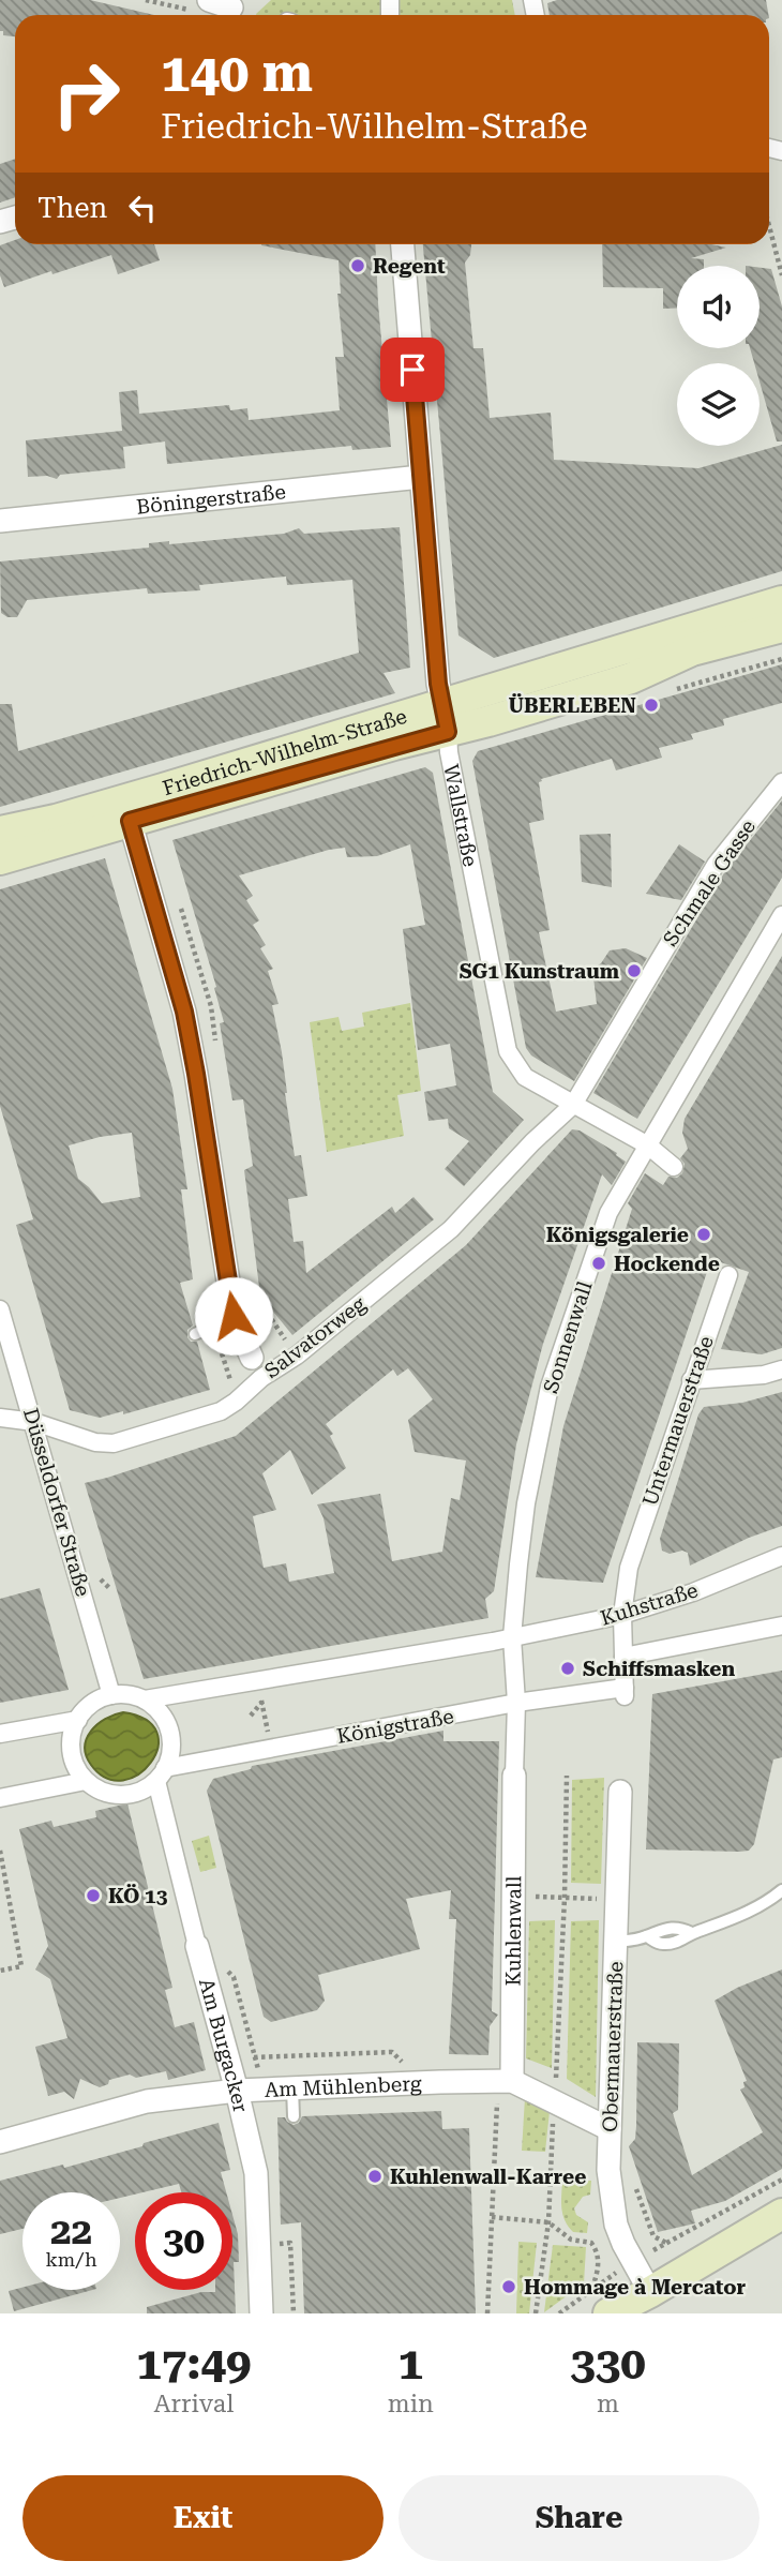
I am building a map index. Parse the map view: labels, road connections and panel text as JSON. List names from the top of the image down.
{
  "streets": {
    "main road": ["Friedrich-Wilhelm-Straße"],
    "street": [
      "Böningerstraße",
      "Wallstraße",
      "Schmale Gasse",
      "Salvatorweg",
      "Sonnenwall",
      "Untermauerstraße",
      "Düsseldorfer Straße",
      "Kuhstraße",
      "Königstraße",
      "Kuhlenwall",
      "Am Burgacker",
      "Obermauerstraße",
      "Am Mühlenberg"
    ]
  },
  "crossings": [
    ["Böningerstraße", "Wallstraße"],
    ["Friedrich-Wilhelm-Straße", "Wallstraße"],
    ["Wallstraße", "Schmale Gasse"],
    ["Wallstraße", "Salvatorweg"],
    ["Wallstraße", "Sonnenwall"],
    ["Schmale Gasse", "Salvatorweg"],
    ["Salvatorweg", "Düsseldorfer Straße"],
    ["Sonnenwall", "Kuhstraße"],
    ["Sonnenwall", "Kuhlenwall"],
    ["Untermauerstraße", "Kuhstraße"],
    ["Düsseldorfer Straße", "Königstraße"],
    ["Düsseldorfer Straße", "Am Burgacker"],
    ["Kuhstraße", "Königstraße"],
    ["Königstraße", "Kuhlenwall"],
    ["Königstraße", "Am Burgacker"],
    ["Kuhlenwall", "Am Mühlenberg"],
    ["Am Burgacker", "Am Mühlenberg"]
  ],
  "places": [
    "Regent",
    "ÜBERLEBEN",
    "SG1 Kunstraum",
    "Königsgalerie",
    "Hockende",
    "Schiffsmasken",
    "KÖ 13",
    "Kuhlenwall-Karree",
    "Hommage à Mercator"
  ],
  "page": {
    "turn": ["140 m", "Friedrich-Wilhelm-Straße"],
    "then": "Then",
    "speed": "22 km/h",
    "limit": "30",
    "eta": [
      "17:49",
      "Arrival",
      "1",
      "min",
      "330",
      "m"
    ],
    "buttons": ["Exit", "Share"]
  }
}
